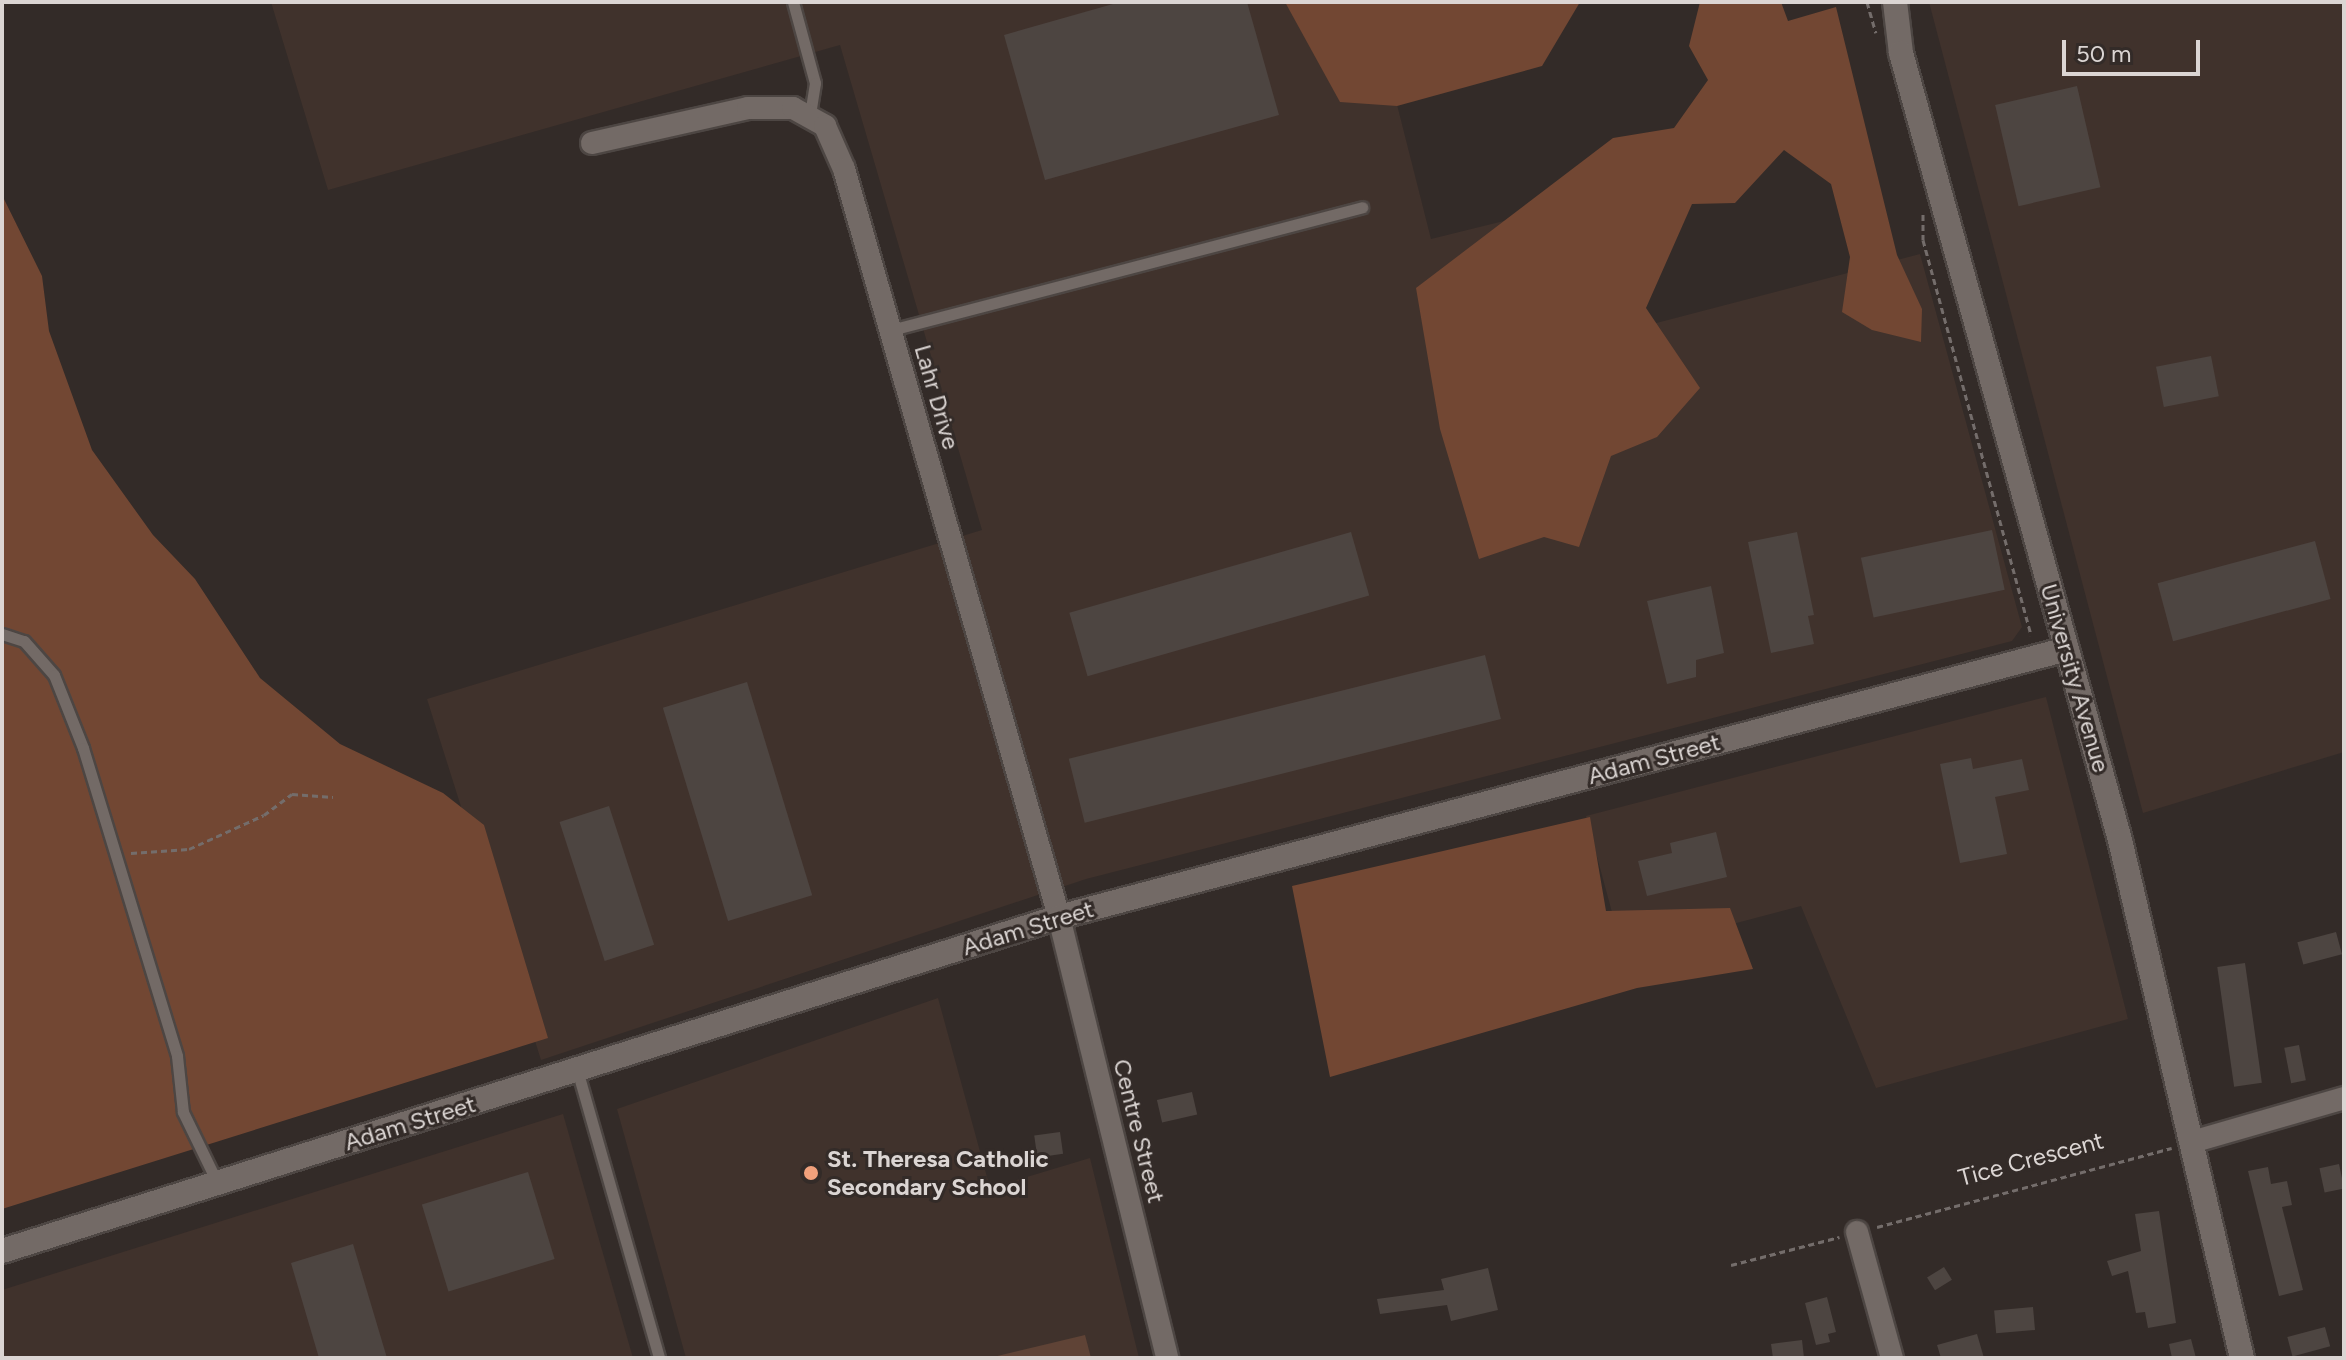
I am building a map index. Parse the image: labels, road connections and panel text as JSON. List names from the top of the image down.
{
  "streets": {
    "street": [
      "Lahr Drive",
      "University Avenue",
      "Adam Street",
      "Centre Street"
    ],
    "path": ["Tice Crescent"]
  },
  "crossings": [
    ["Lahr Drive", "Adam Street"],
    ["Lahr Drive", "Centre Street"],
    ["University Avenue", "Adam Street"],
    ["University Avenue", "Tice Crescent"],
    ["Adam Street", "Centre Street"]
  ],
  "places": ["St. Theresa Catholic Secondary School"],
  "scale_bar": "50 m"
}
